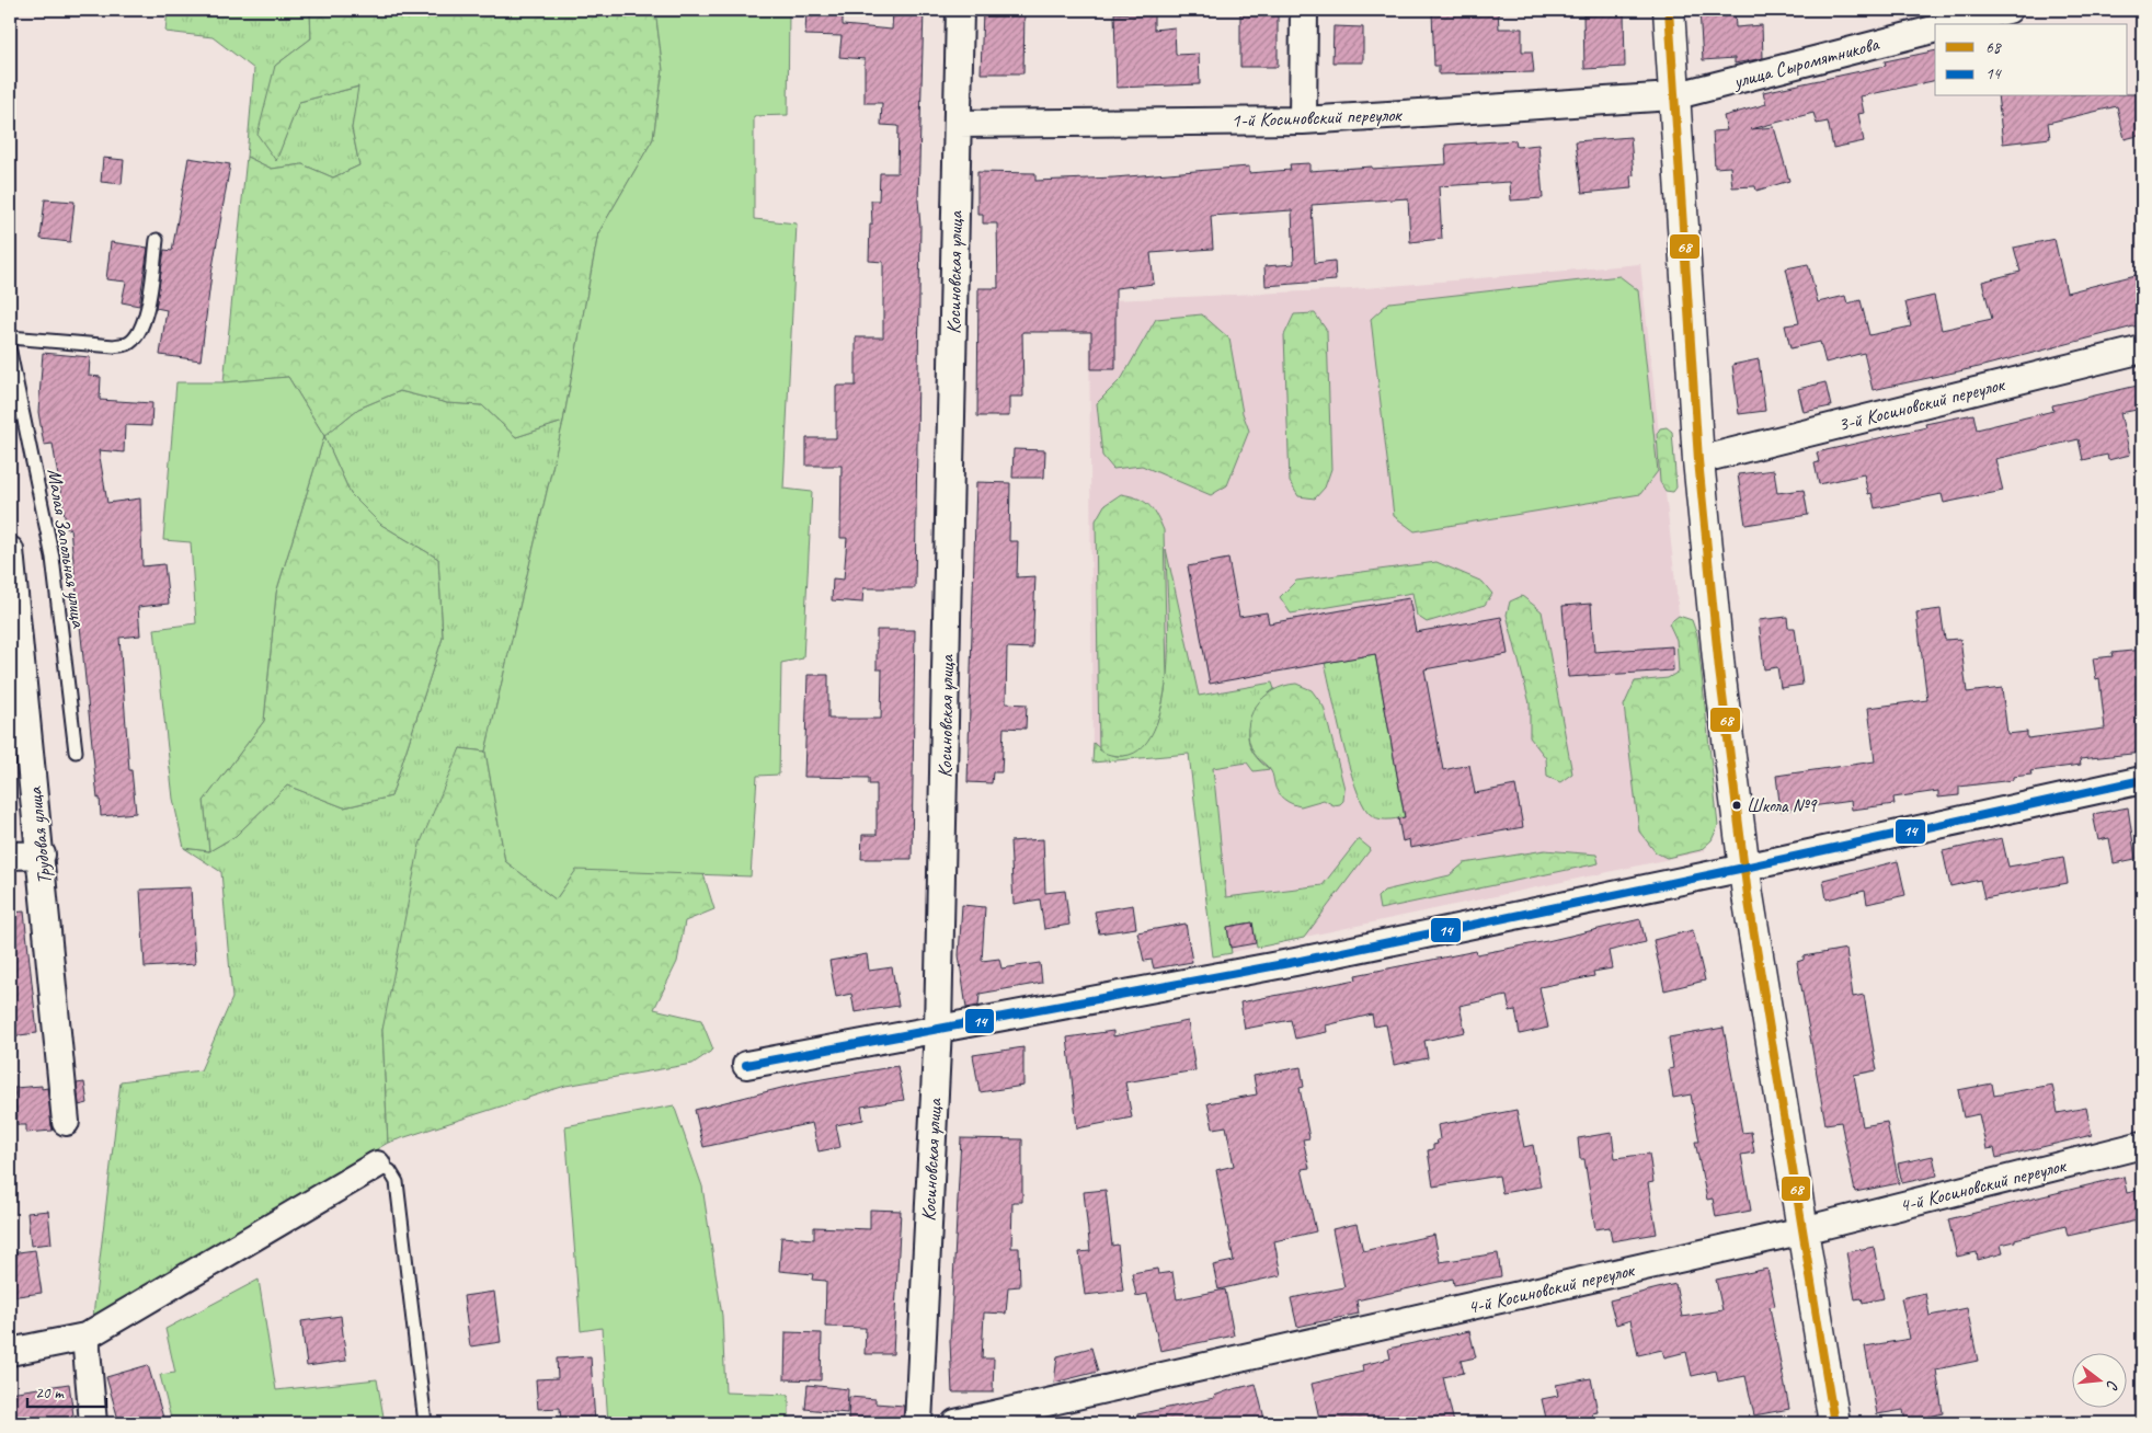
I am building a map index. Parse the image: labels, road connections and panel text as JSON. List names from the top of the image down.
{
  "streets": {
    "street": [
      "улица Сыромятникова",
      "1-й Косиновский переулок",
      "Косиновская улица",
      "3-й Косиновский переулок",
      "Трудовая улица",
      "4-й Косиновский переулок"
    ],
    "lane": ["Малая Запольная улица"]
  },
  "crossings": [
    ["улица Сыромятникова", "1-й Косиновский переулок"],
    ["1-й Косиновский переулок", "Косиновская улица"]
  ],
  "places": ["Школа №9"],
  "lines": ["transit line 68", "transit line 14"],
  "legend": ["68", "14"],
  "scale_bar": "20 m",
  "north": "right"
}
